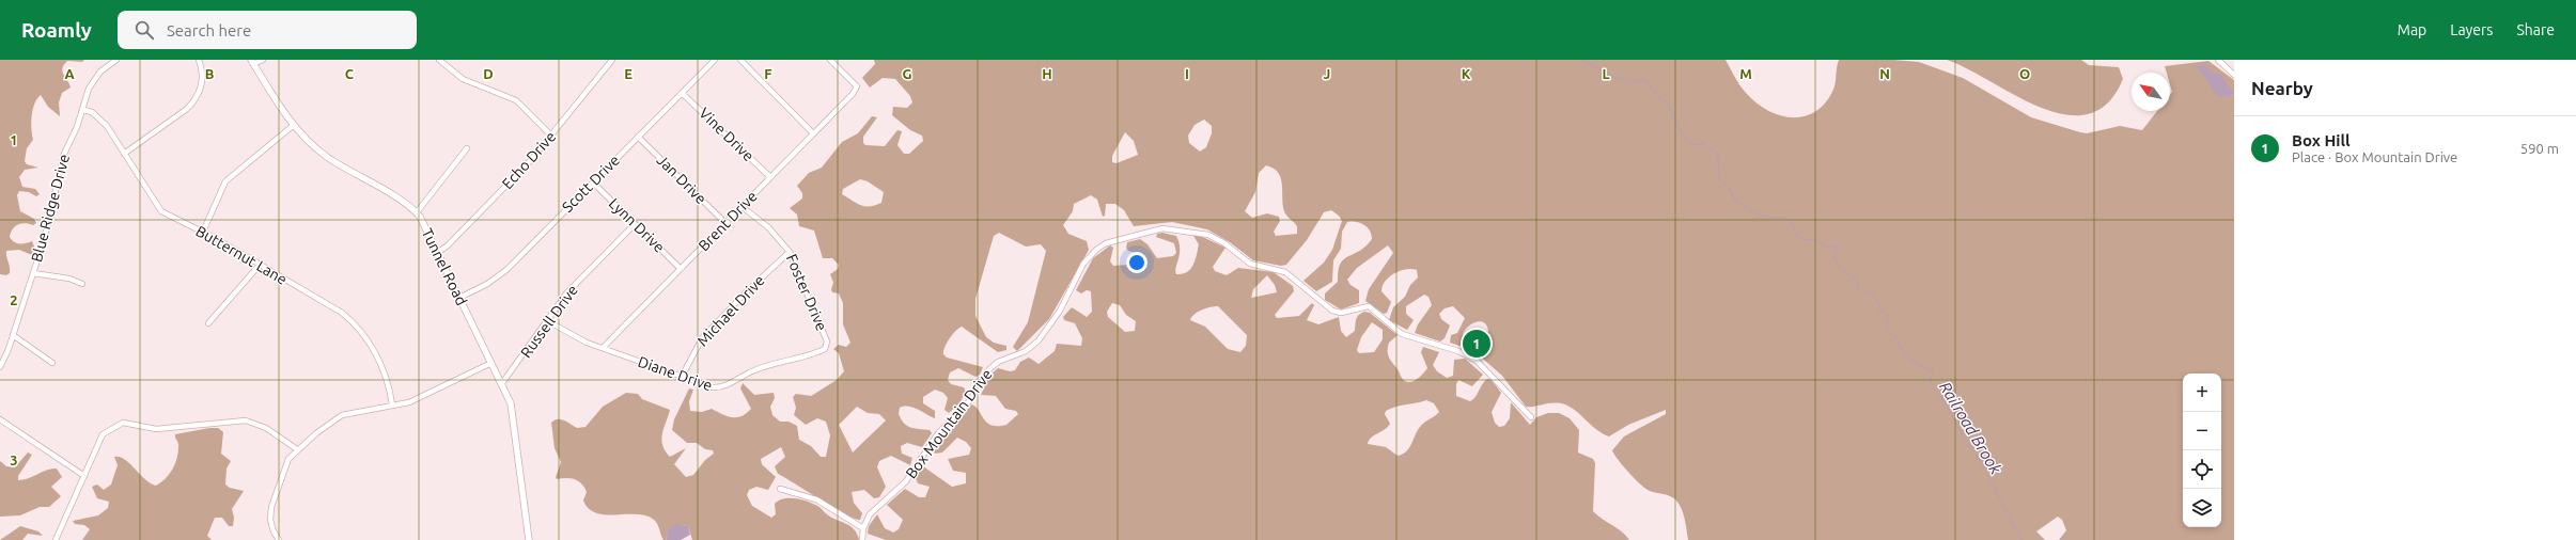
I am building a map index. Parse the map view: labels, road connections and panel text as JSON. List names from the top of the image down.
{
  "streets": {
    "main road": ["Tunnel Road"],
    "street": [
      "Vine Drive",
      "Echo Drive",
      "Jan Drive",
      "Scott Drive",
      "Blue Ridge Drive",
      "Brent Drive",
      "Lynn Drive",
      "Butternut Lane",
      "Foster Drive",
      "Michael Drive",
      "Russell Drive",
      "Diane Drive",
      "Box Mountain Drive"
    ]
  },
  "crossings": [
    ["Vine Drive", "Scott Drive"],
    ["Vine Drive", "Brent Drive"],
    ["Echo Drive", "Tunnel Road"],
    ["Jan Drive", "Scott Drive"],
    ["Jan Drive", "Brent Drive"],
    ["Scott Drive", "Lynn Drive"],
    ["Scott Drive", "Tunnel Road"],
    ["Blue Ridge Drive", "Butternut Lane"],
    ["Brent Drive", "Lynn Drive"],
    ["Brent Drive", "Foster Drive"],
    ["Brent Drive", "Diane Drive"],
    ["Lynn Drive", "Russell Drive"],
    ["Tunnel Road", "Russell Drive"],
    ["Foster Drive", "Michael Drive"],
    ["Foster Drive", "Diane Drive"],
    ["Michael Drive", "Diane Drive"],
    ["Russell Drive", "Diane Drive"]
  ],
  "water": ["Railroad Brook"],
  "north": "top left",
  "page": {
    "header": "Roamly",
    "search": "Search here",
    "nav": ["Map", "Layers", "Share"],
    "heading": "Nearby",
    "list": [
      {
        "mark": "1",
        "name": "Box Hill",
        "note": "Place · Box Mountain Drive",
        "value": "590 m"
      }
    ],
    "pins": "1",
    "map_buttons": ["+", "−"]
  },
  "grid": {
    "columns": [
      "A",
      "B",
      "C",
      "D",
      "E",
      "F",
      "G",
      "H",
      "I",
      "J",
      "K",
      "L",
      "M",
      "N",
      "O"
    ],
    "rows": ["1", "2", "3"]
  }
}
